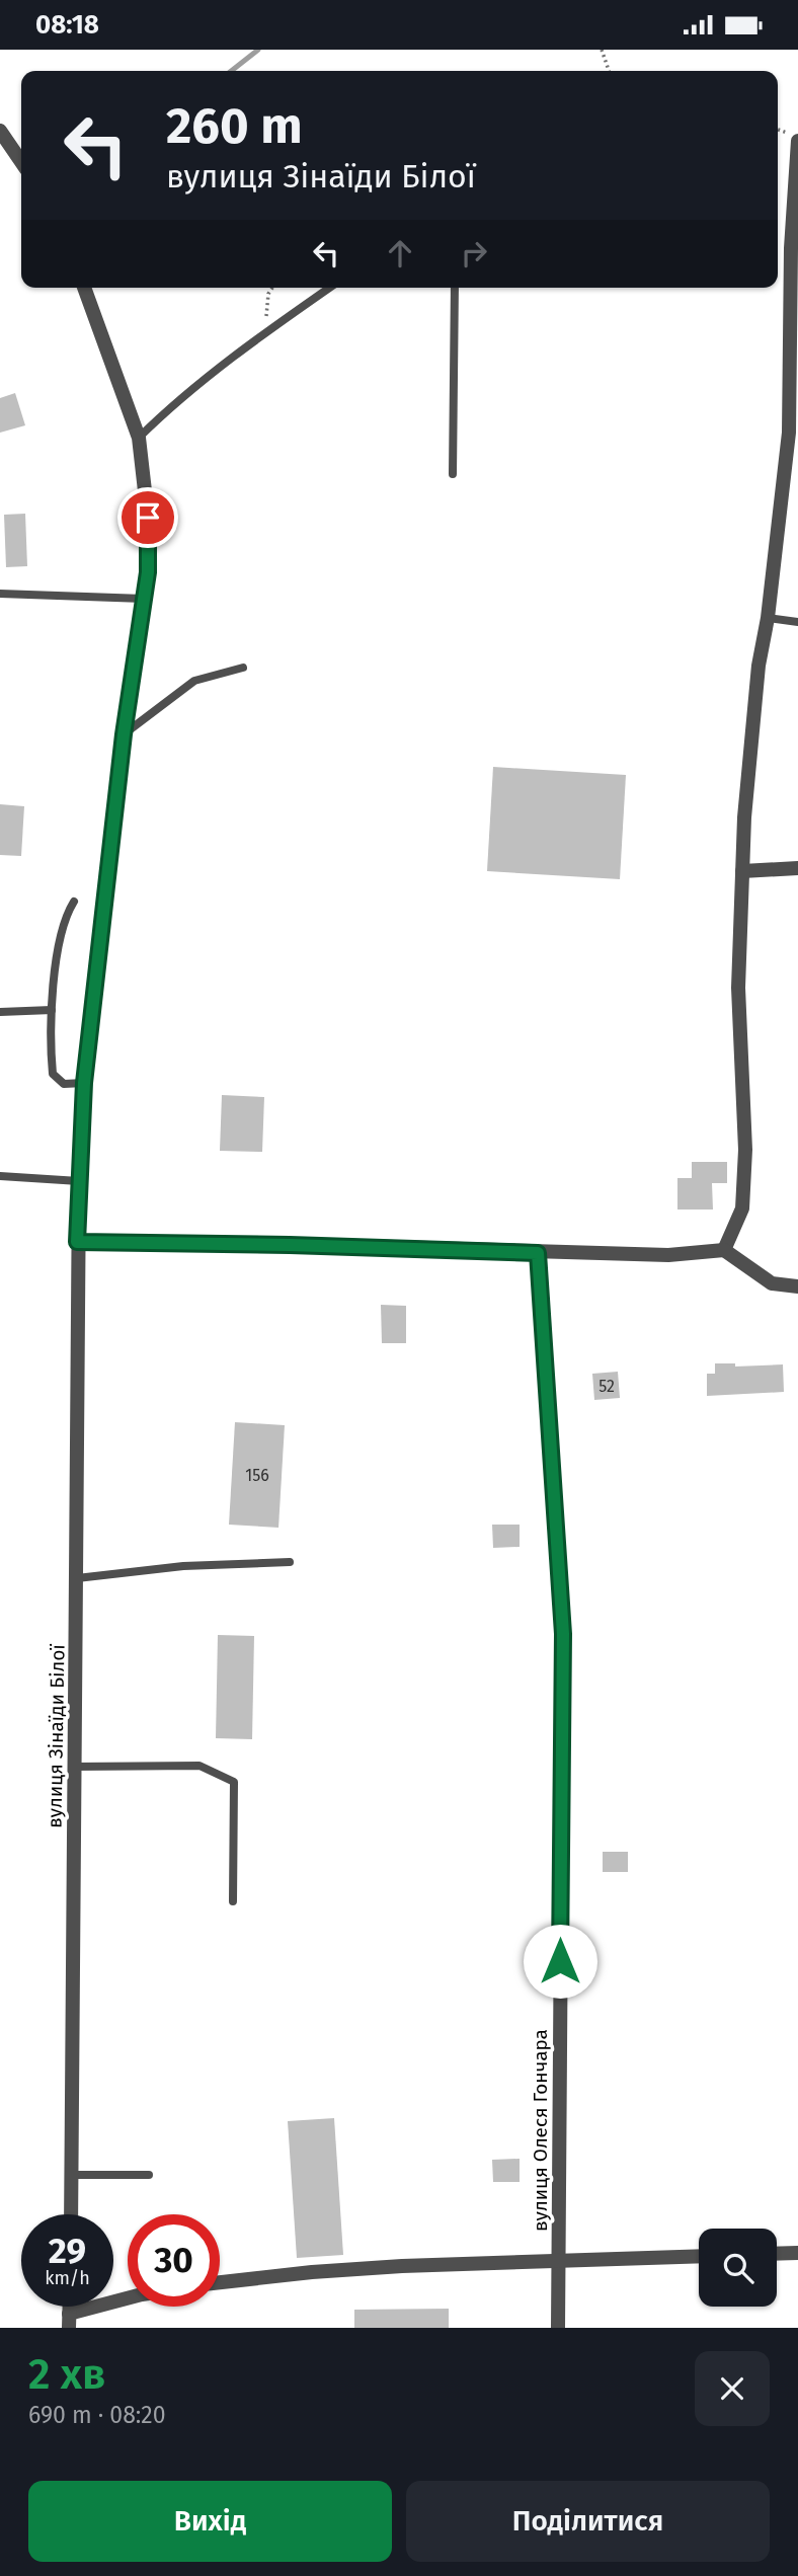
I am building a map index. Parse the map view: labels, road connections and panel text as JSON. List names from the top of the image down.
{
  "streets": {
    "street": ["вулиця Зінаїди Білої", "вулиця Олеся Гончара"]
  },
  "house_numbers": ["52", "156"],
  "page": {
    "status": "08:18",
    "turn": ["260 m", "вулиця Зінаїди Білої"],
    "speed": "29 km/h",
    "limit": "30",
    "heading": ["2 хв", "690 m · 08:20"],
    "buttons": ["Вихід", "Поділитися"]
  }
}
